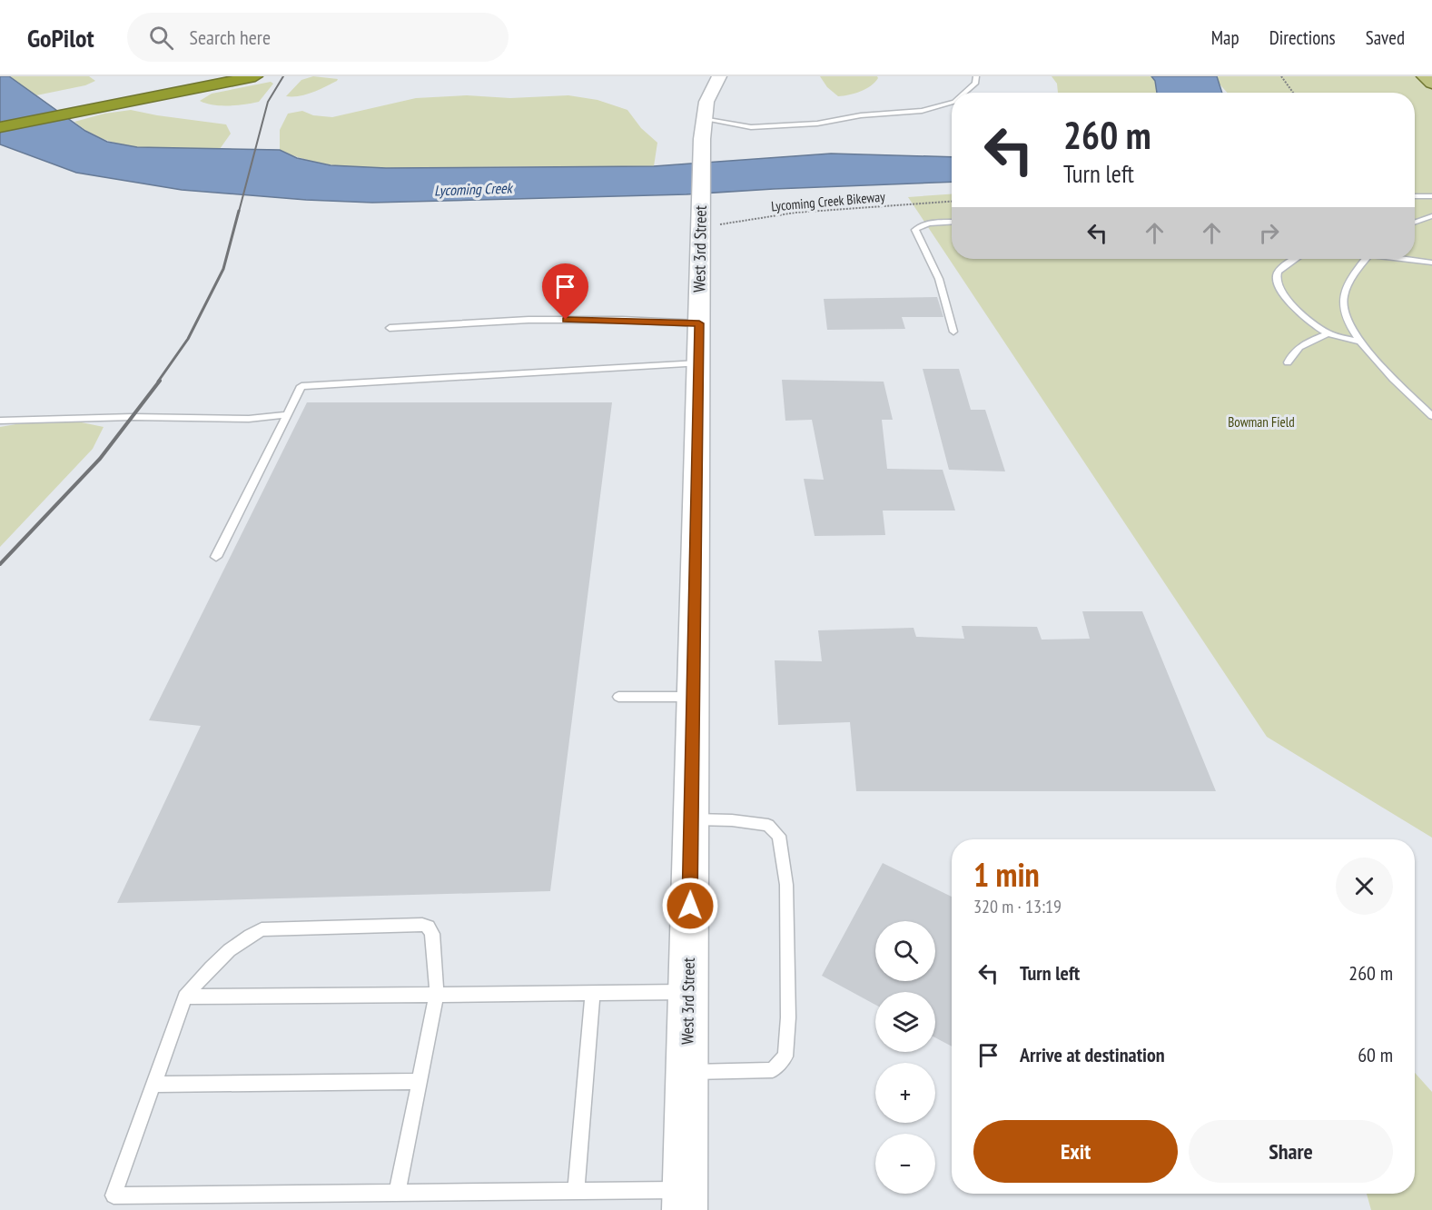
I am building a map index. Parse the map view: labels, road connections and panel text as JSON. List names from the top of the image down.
{
  "streets": {
    "main road": ["West 3rd Street"],
    "path": ["Lycoming Creek Bikeway"]
  },
  "crossings": [
    ["Lycoming Creek Bikeway", "West 3rd Street"]
  ],
  "water": ["Lycoming Creek"],
  "parks": ["Bowman Field"],
  "page": {
    "header": "GoPilot",
    "search": "Search here",
    "nav": ["Map", "Directions", "Saved"],
    "turn": ["260 m", "Turn left"],
    "heading": ["1 min", "320 m · 13:19"],
    "map_buttons": ["+", "−"],
    "list": [
      {
        "name": "Turn left",
        "value": "260 m"
      },
      {
        "name": "Arrive at destination",
        "value": "60 m"
      }
    ],
    "buttons": ["Exit", "Share"]
  }
}
